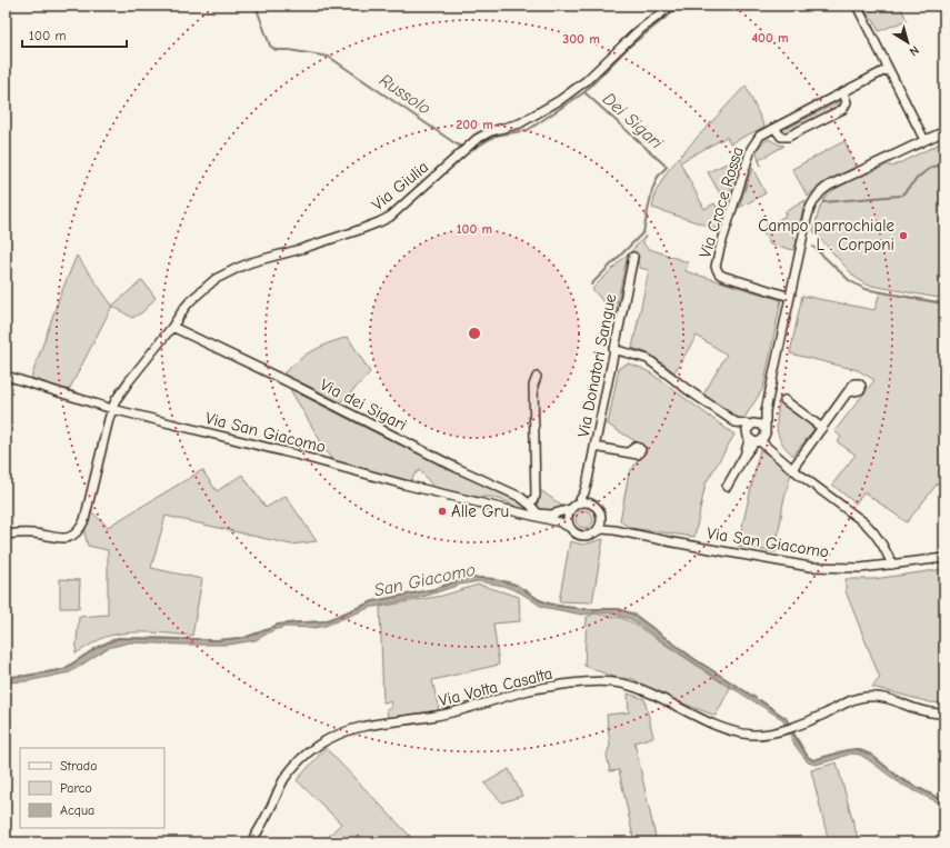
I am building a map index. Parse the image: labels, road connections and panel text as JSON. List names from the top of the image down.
{
  "streets": {
    "street": [
      "Via Giulia",
      "Via Croce Rossa",
      "Via Donatori Sangue",
      "Via dei Sigari",
      "Via San Giacomo",
      "Via Volta Casalta"
    ]
  },
  "crossings": [
    ["Via Giulia", "Via dei Sigari"],
    ["Via Giulia", "Via San Giacomo"],
    ["Via Donatori Sangue", "Via San Giacomo"],
    ["Via dei Sigari", "Via San Giacomo"]
  ],
  "water": ["Russolo", "Dei Sigari", "San Giacomo"],
  "places": ["Campo parrochiale L . Corponi", "Alle Gru"],
  "legend": ["Strada", "Parco", "Acqua"],
  "scale_bar": "100 m",
  "north": "bottom right",
  "rings": [
    "400 m",
    "300 m",
    "200 m",
    "100 m"
  ]
}
